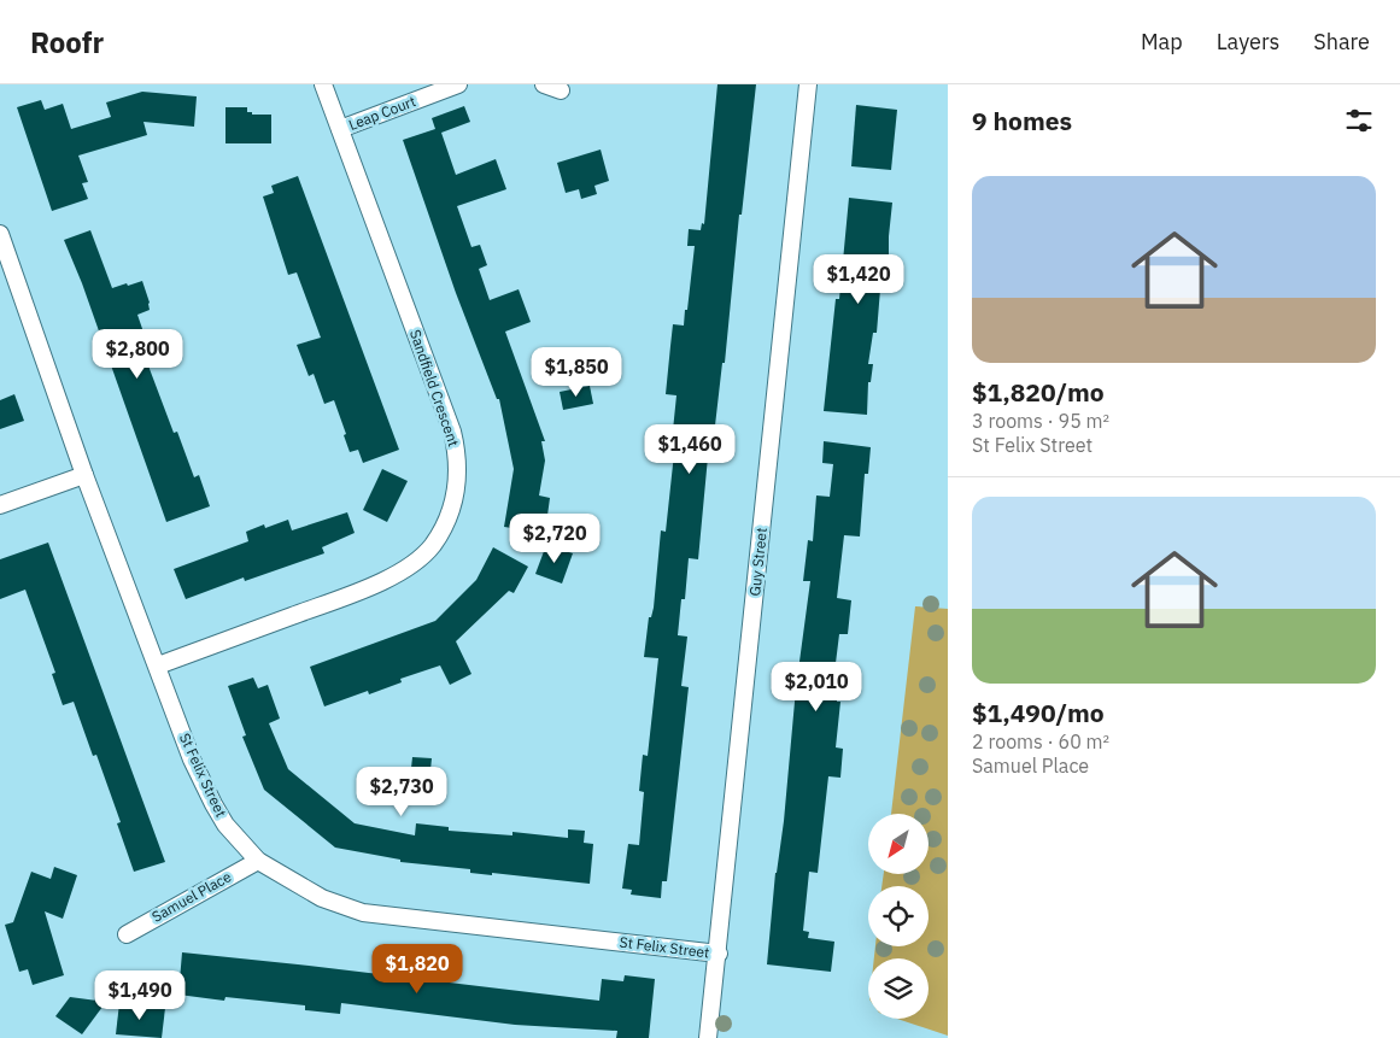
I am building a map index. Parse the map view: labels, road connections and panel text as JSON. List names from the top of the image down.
{
  "streets": {
    "street": [
      "Leap Court",
      "Sandfield Crescent",
      "Guy Street",
      "St Felix Street",
      "Samuel Place"
    ]
  },
  "crossings": [
    ["Leap Court", "Sandfield Crescent"],
    ["Sandfield Crescent", "St Felix Street"],
    ["Guy Street", "St Felix Street"],
    ["St Felix Street", "Samuel Place"]
  ],
  "north": "bottom left",
  "page": {
    "header": "Roofr",
    "nav": ["Map", "Layers", "Share"],
    "heading": "9 homes",
    "list": [
      {
        "name": "$1,820/mo",
        "note": "3 rooms · 95 m² · St Felix Street"
      },
      {
        "name": "$1,490/mo",
        "note": "2 rooms · 60 m² · Samuel Place"
      }
    ],
    "price": [
      "$1,420",
      "$2,800",
      "$1,850",
      "$1,460",
      "$2,720",
      "$2,010",
      "$2,730",
      "$1,820",
      "$1,490"
    ]
  }
}
